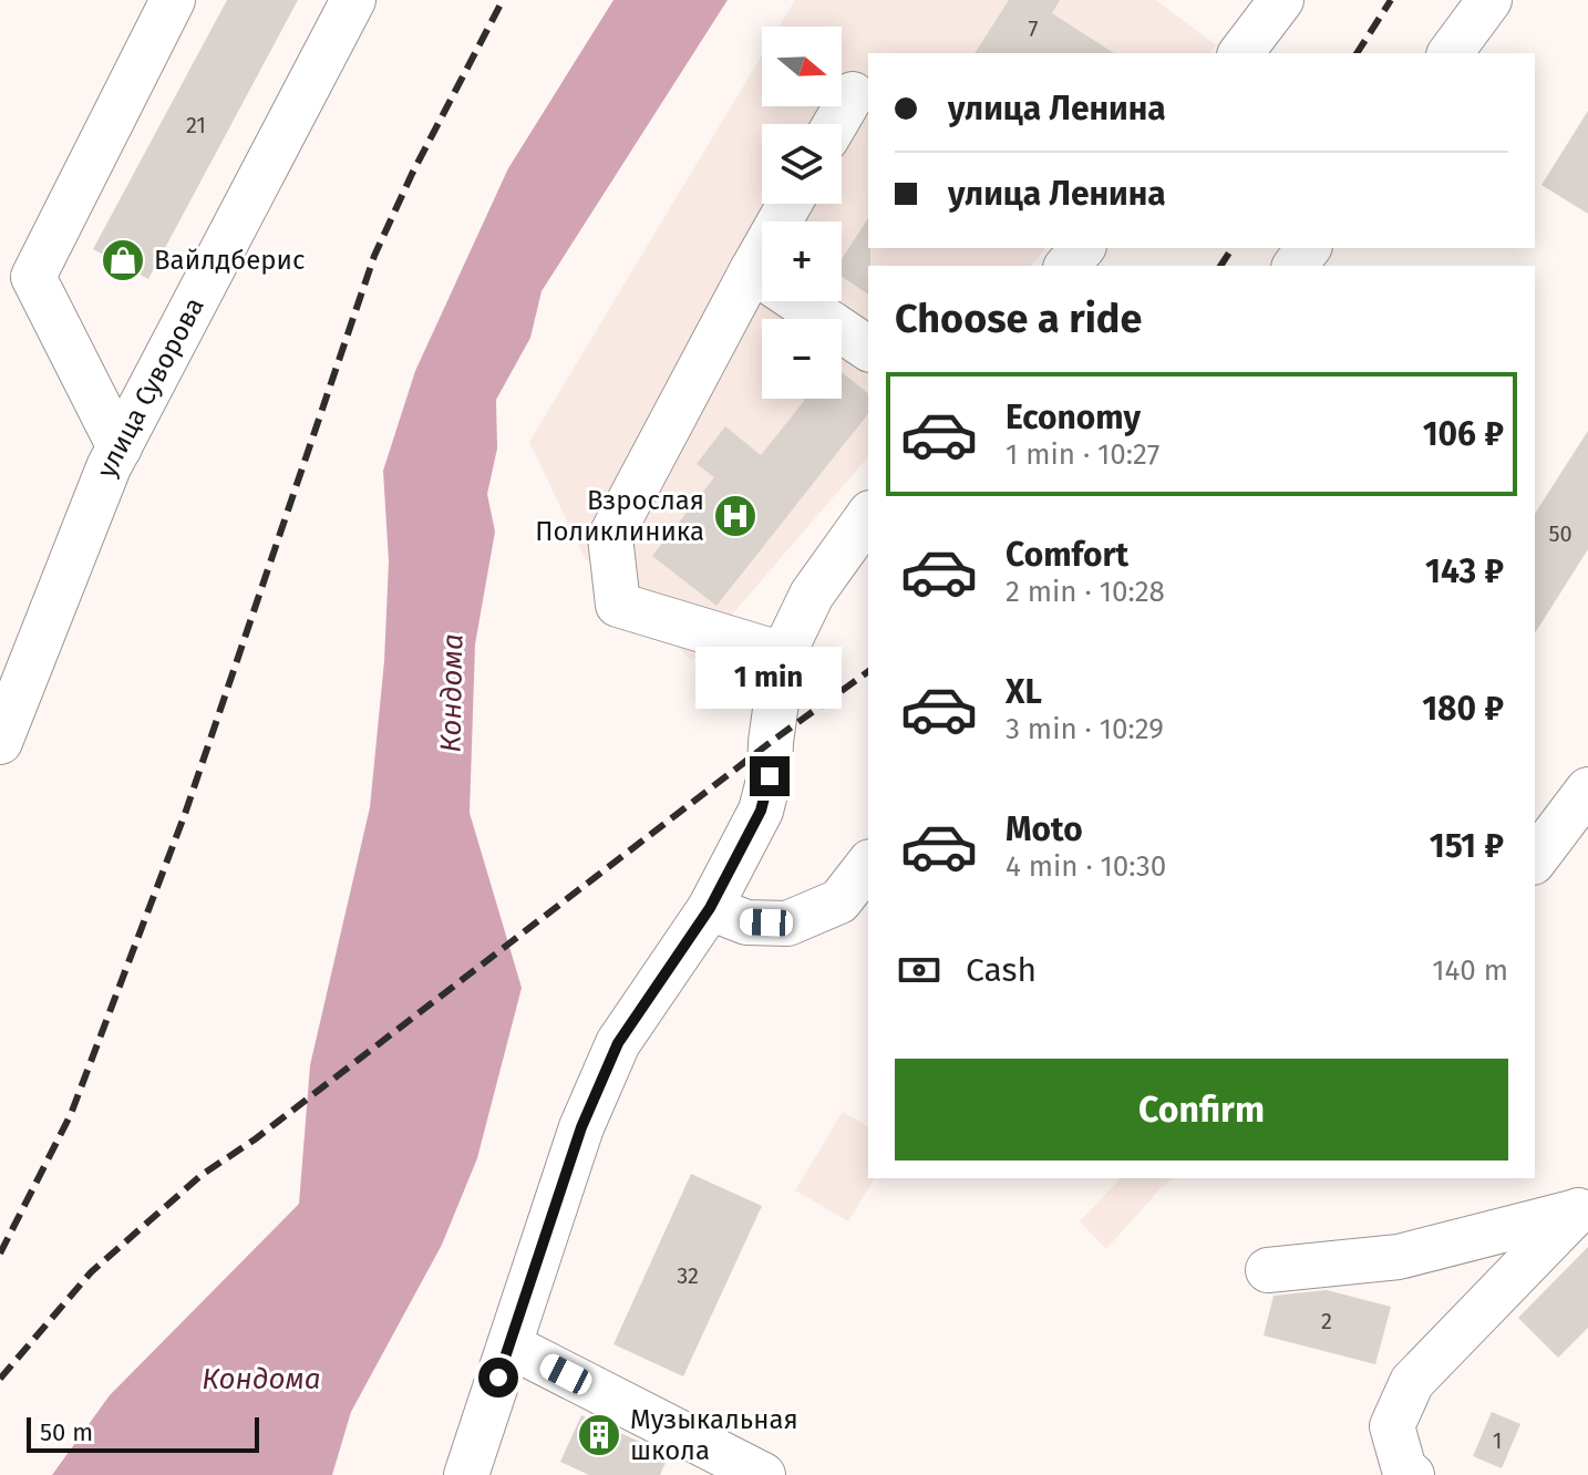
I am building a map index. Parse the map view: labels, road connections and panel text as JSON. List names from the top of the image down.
{
  "streets": {
    "street": ["улица Суворова"]
  },
  "water": ["Кондома"],
  "places": {
    "shop": ["Вайлдберис"],
    "hospital": ["Взрослая Поликлиника"],
    "building": ["Музыкальная школа"]
  },
  "house_numbers": [
    "7",
    "21",
    "50",
    "32",
    "2",
    "1"
  ],
  "scale_bar": "50 m",
  "north": "right",
  "page": {
    "map_buttons": ["+", "−"],
    "banner": ["улица Ленина", "улица Ленина"],
    "heading": "Choose a ride",
    "list": [
      {
        "name": "Economy",
        "note": "1 min · 10:27",
        "value": "106 ₽"
      },
      {
        "name": "Comfort",
        "note": "2 min · 10:28",
        "value": "143 ₽"
      },
      {
        "name": "XL",
        "note": "3 min · 10:29",
        "value": "180 ₽"
      },
      {
        "name": "Moto",
        "note": "4 min · 10:30",
        "value": "151 ₽"
      }
    ],
    "bubble": "1 min",
    "pay": ["Cash", "140 m"],
    "buttons": "Confirm",
    "scale": "50 m"
  }
}
